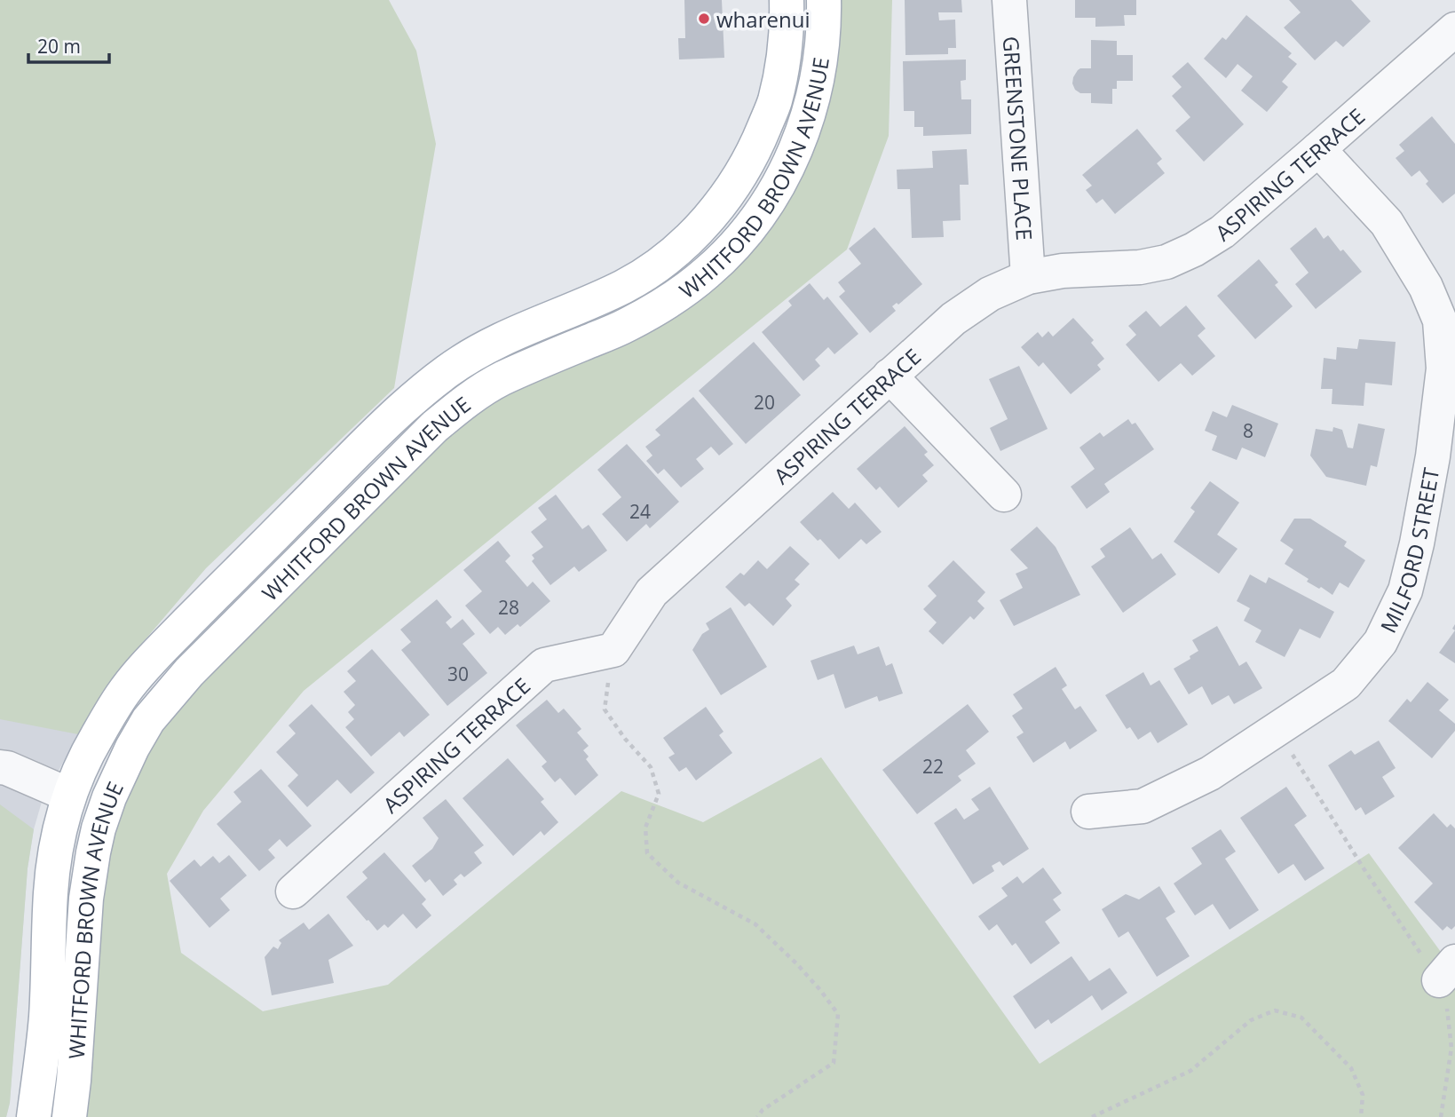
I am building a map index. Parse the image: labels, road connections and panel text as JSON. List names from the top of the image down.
{
  "streets": {
    "main road": ["WHITFORD BROWN AVENUE"],
    "street": ["GREENSTONE PLACE", "ASPIRING TERRACE", "MILFORD STREET"]
  },
  "crossings": [
    ["GREENSTONE PLACE", "ASPIRING TERRACE"],
    ["ASPIRING TERRACE", "MILFORD STREET"]
  ],
  "places": ["wharenui"],
  "house_numbers": [
    "20",
    "8",
    "24",
    "28",
    "30",
    "22"
  ],
  "scale_bar": "20 m"
}
